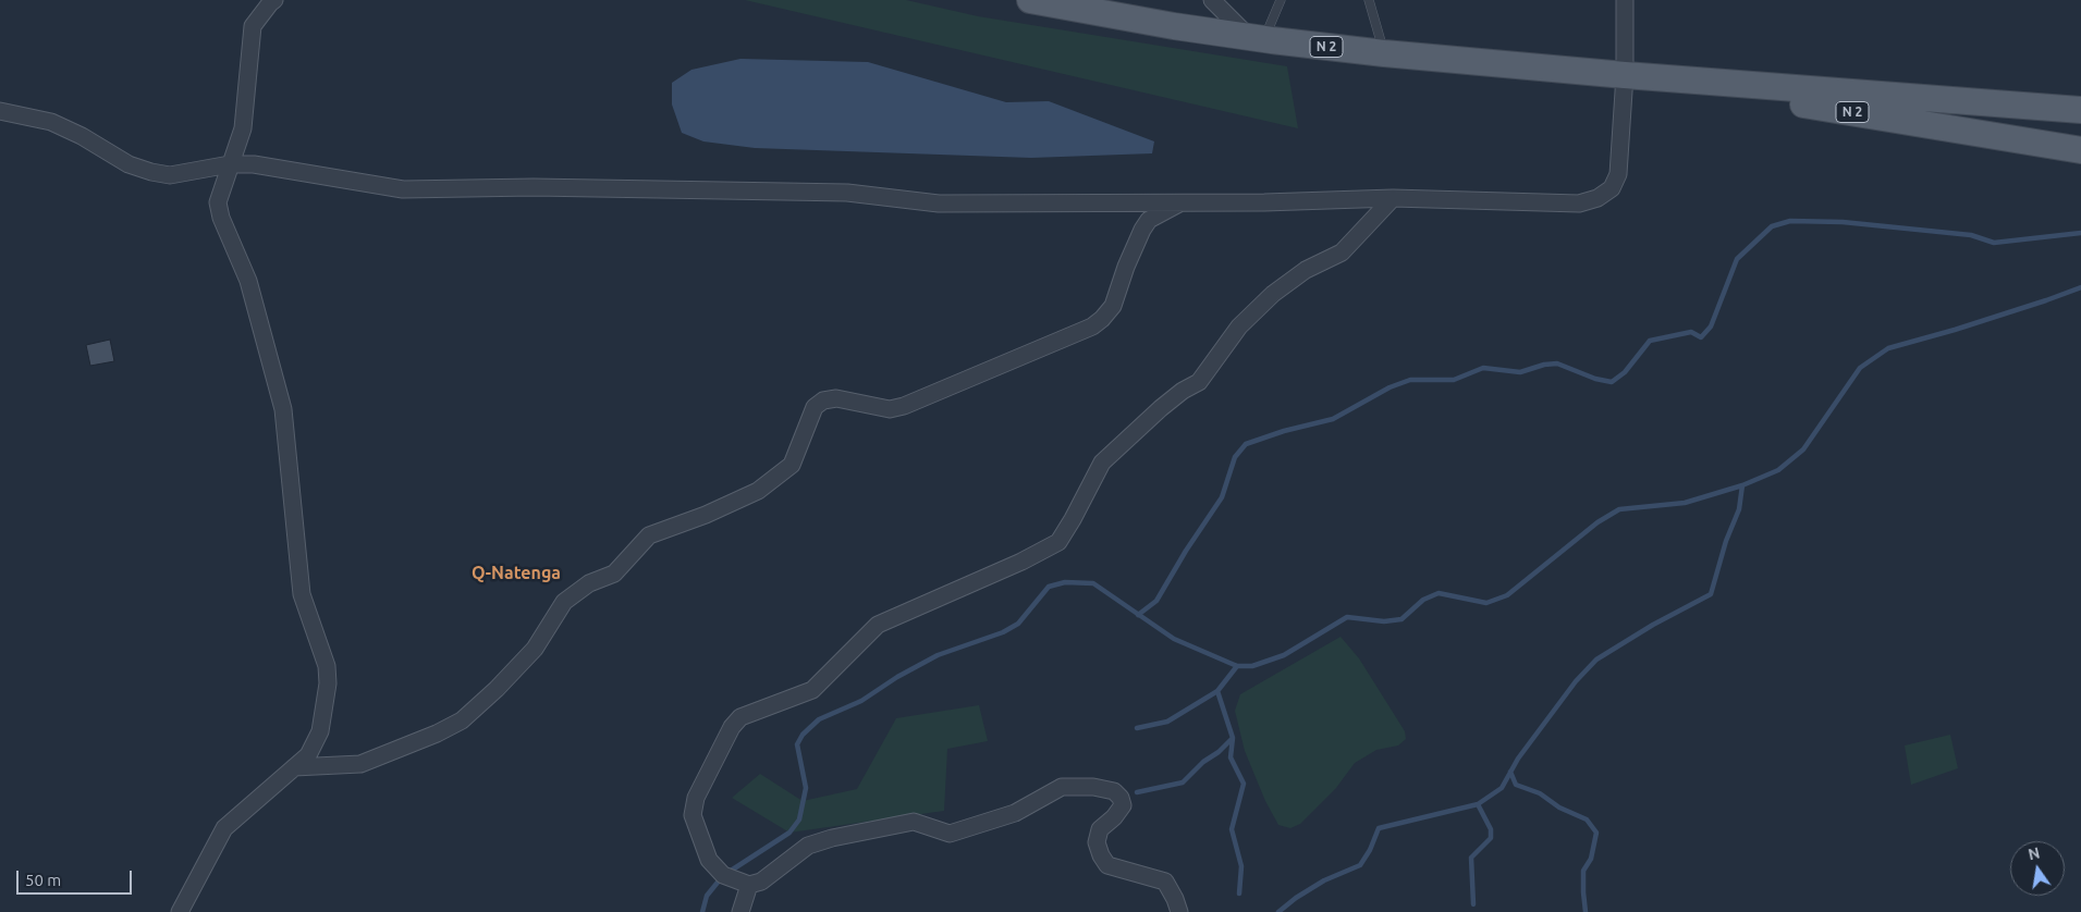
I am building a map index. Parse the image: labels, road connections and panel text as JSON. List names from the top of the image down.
{
  "streets": {
    "main road": ["N 2"]
  },
  "districts": ["Q-Natenga"],
  "scale_bar": "50 m",
  "north": "top"
}
